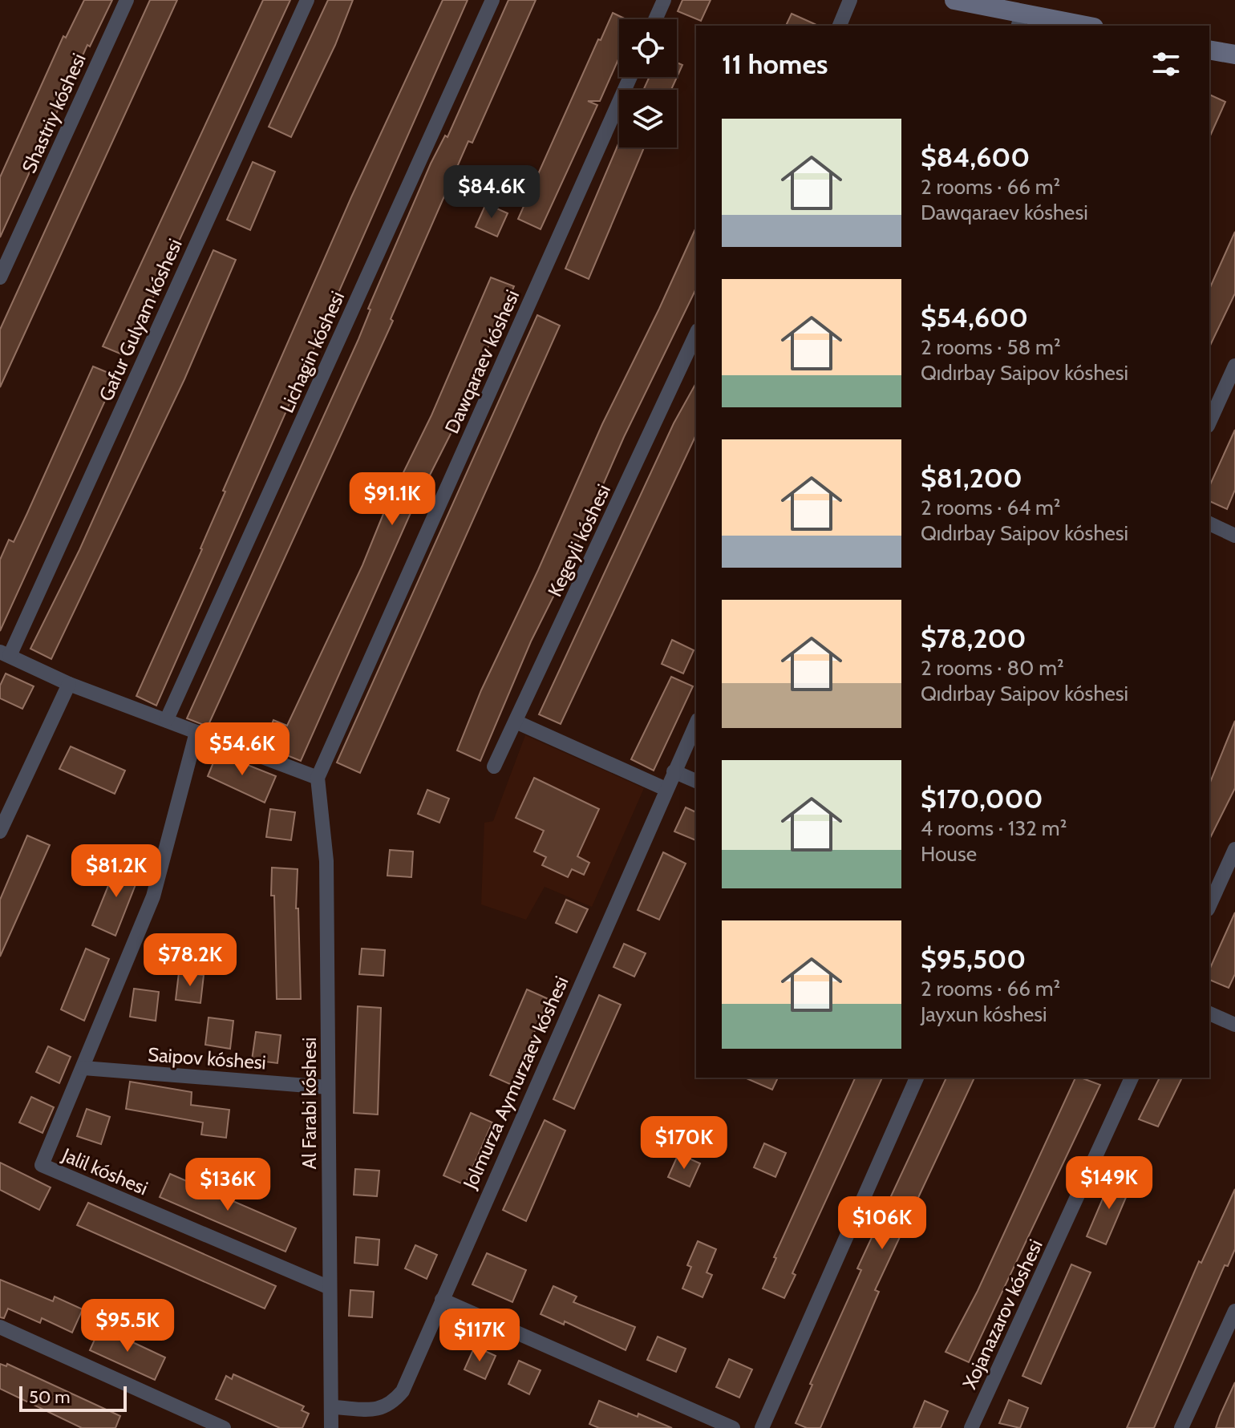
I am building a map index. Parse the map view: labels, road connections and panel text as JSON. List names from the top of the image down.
{
  "streets": {
    "street": [
      "Shastriy kóshesi",
      "Gafur Gulyam kóshesi",
      "Lichagin kóshesi",
      "Dawqaraev kóshesi",
      "Kegeyli kóshesi",
      "Saipov kóshesi",
      "Jolmurza Aymurzaev kóshesi",
      "Al Farabi kóshesi",
      "Jalil kóshesi",
      "Xojanazarov kóshesi"
    ]
  },
  "crossings": [
    ["Dawqaraev kóshesi", "Al Farabi kóshesi"],
    ["Saipov kóshesi", "Al Farabi kóshesi"],
    ["Saipov kóshesi", "Jalil kóshesi"],
    ["Jolmurza Aymurzaev kóshesi", "Al Farabi kóshesi"],
    ["Al Farabi kóshesi", "Jalil kóshesi"]
  ],
  "scale_bar": "50 m",
  "page": {
    "heading": "11 homes",
    "list": [
      {
        "name": "$84,600",
        "note": "2 rooms · 66 m² · Dawqaraev kóshesi"
      },
      {
        "name": "$54,600",
        "note": "2 rooms · 58 m² · Qıdırbay Saipov kóshesi"
      },
      {
        "name": "$81,200",
        "note": "2 rooms · 64 m² · Qıdırbay Saipov kóshesi"
      },
      {
        "name": "$78,200",
        "note": "2 rooms · 80 m² · Qıdırbay Saipov kóshesi"
      },
      {
        "name": "$170,000",
        "note": "4 rooms · 132 m² · House"
      },
      {
        "name": "$95,500",
        "note": "2 rooms · 66 m² · Jayxun kóshesi"
      }
    ],
    "price": [
      "$84.6K",
      "$91.1K",
      "$54.6K",
      "$81.2K",
      "$78.2K",
      "$170K",
      "$149K",
      "$136K",
      "$106K",
      "$95.5K",
      "$117K"
    ],
    "scale": "50 m"
  }
}
